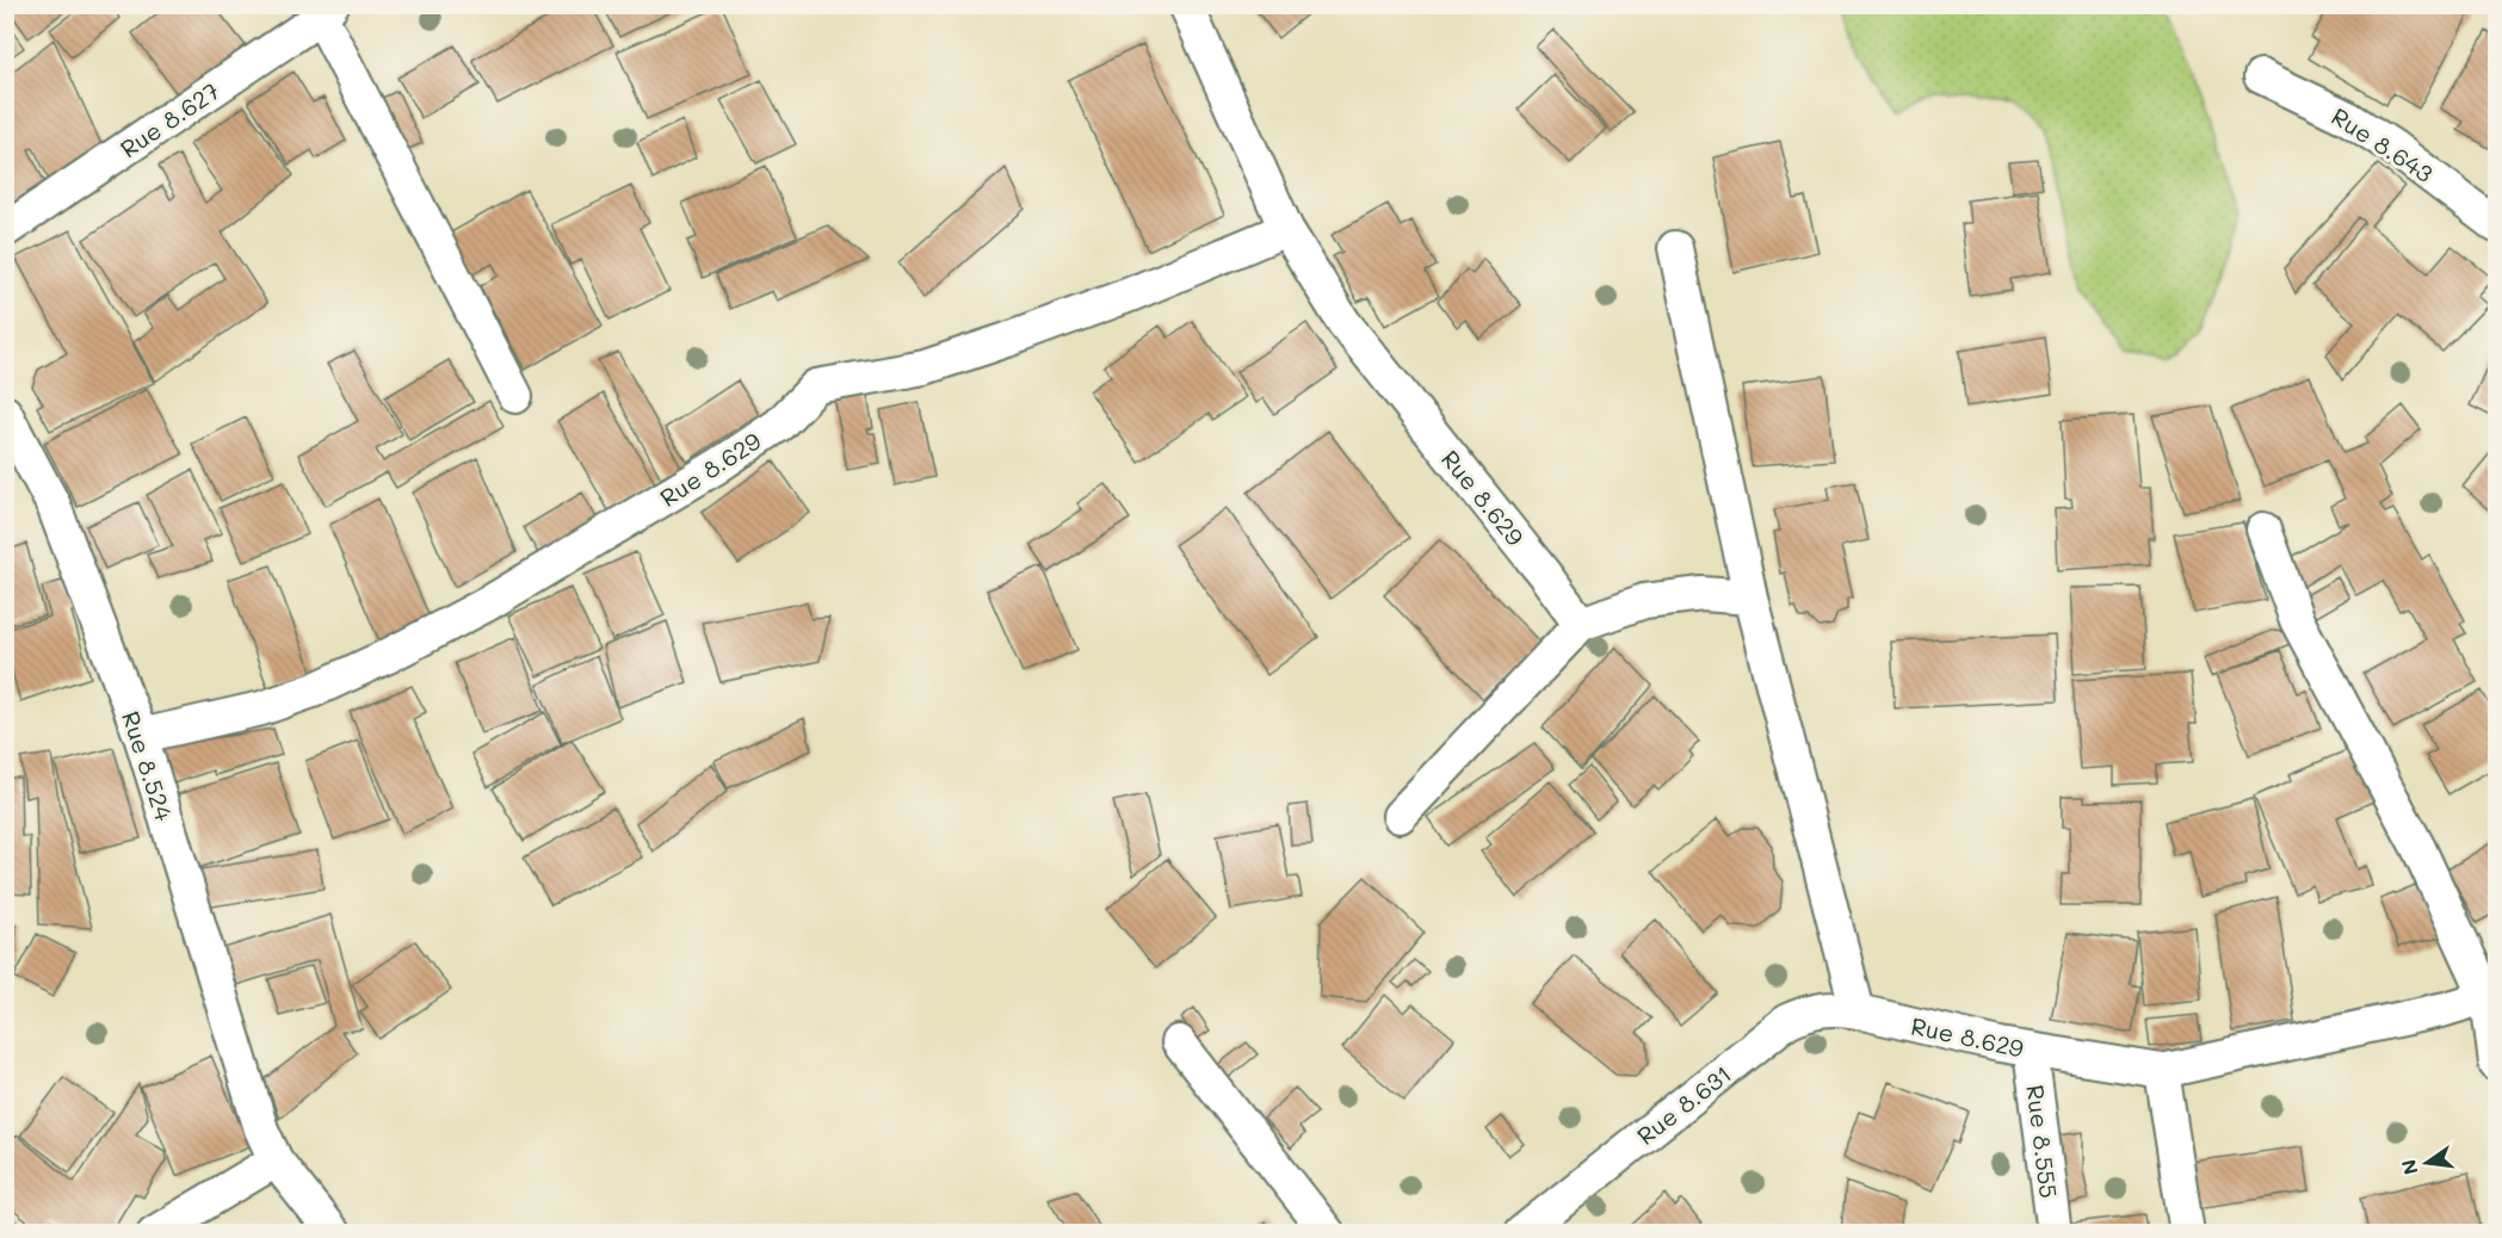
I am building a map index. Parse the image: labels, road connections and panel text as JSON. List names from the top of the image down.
{
  "streets": {
    "street": [
      "Rue 8.627",
      "Rue 8.643",
      "Rue 8.629",
      "Rue 8.524",
      "Rue 8.631",
      "Rue 8.555"
    ]
  },
  "crossings": [
    ["Rue 8.629", "Rue 8.524"],
    ["Rue 8.629", "Rue 8.631"],
    ["Rue 8.629", "Rue 8.555"]
  ],
  "north": "left"
}
